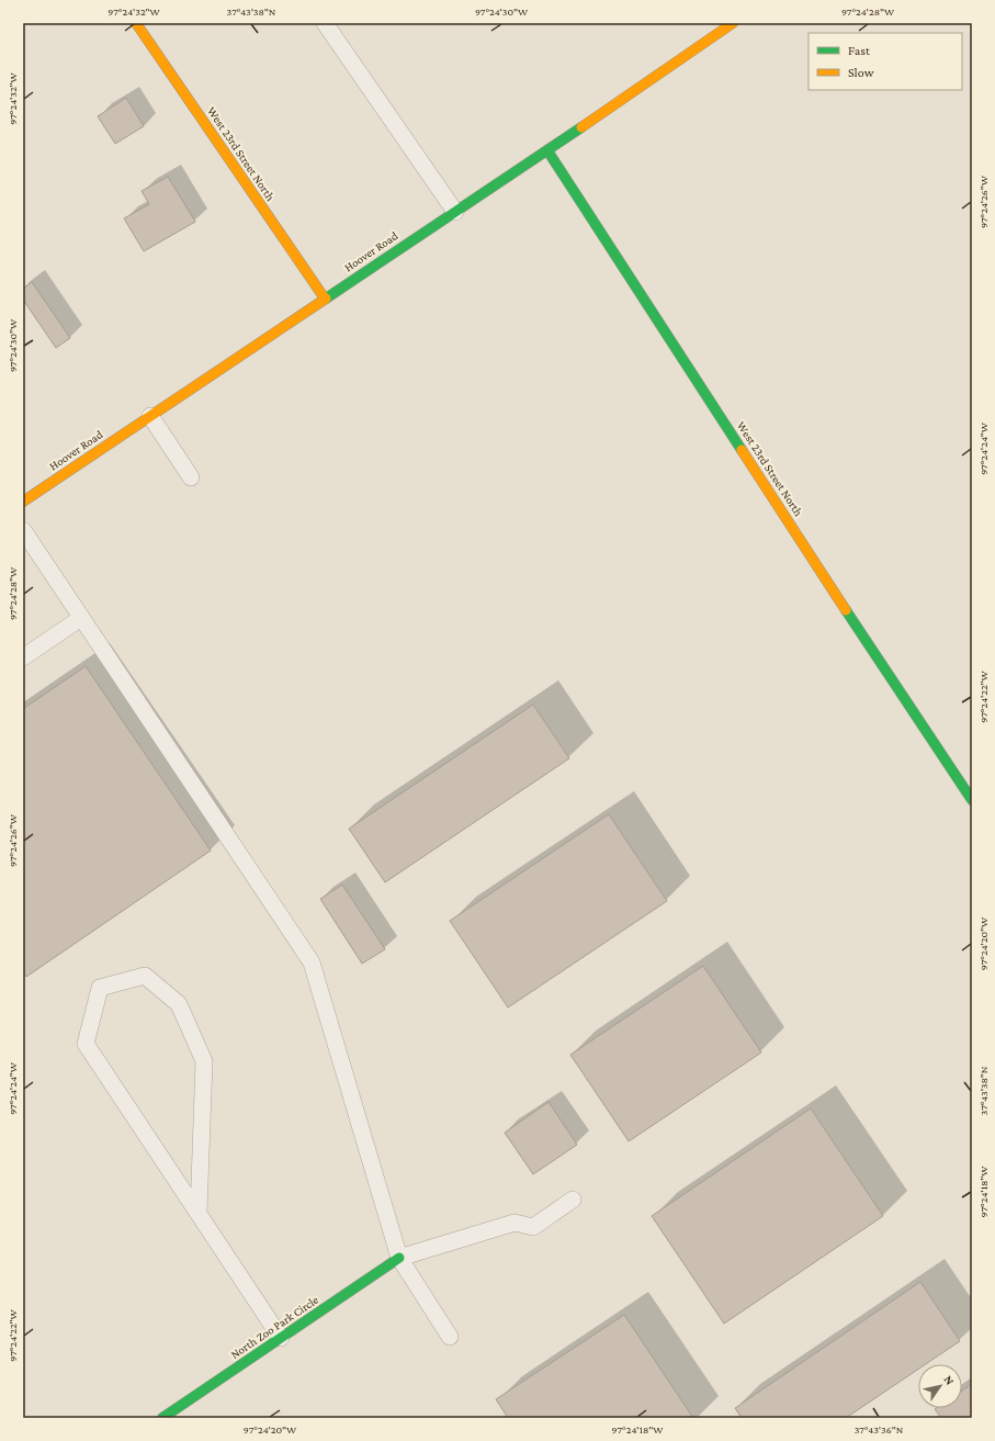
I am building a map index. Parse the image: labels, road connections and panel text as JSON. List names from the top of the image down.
{
  "streets": {
    "street": ["West 23rd Street North", "Hoover Road", "North Zoo Park Circle"]
  },
  "crossings": [
    ["West 23rd Street North", "Hoover Road"]
  ],
  "legend": ["Fast", "Slow"],
  "north": "top right",
  "coordinates": [
    "97°24'32\"W",
    "37°43'38\"N",
    "97°24'30\"W",
    "97°24'28\"W",
    "97°24'26\"W",
    "97°24'24\"W",
    "97°24'22\"W",
    "97°24'20\"W",
    "97°24'18\"W",
    "37°43'36\"N"
  ]
}
